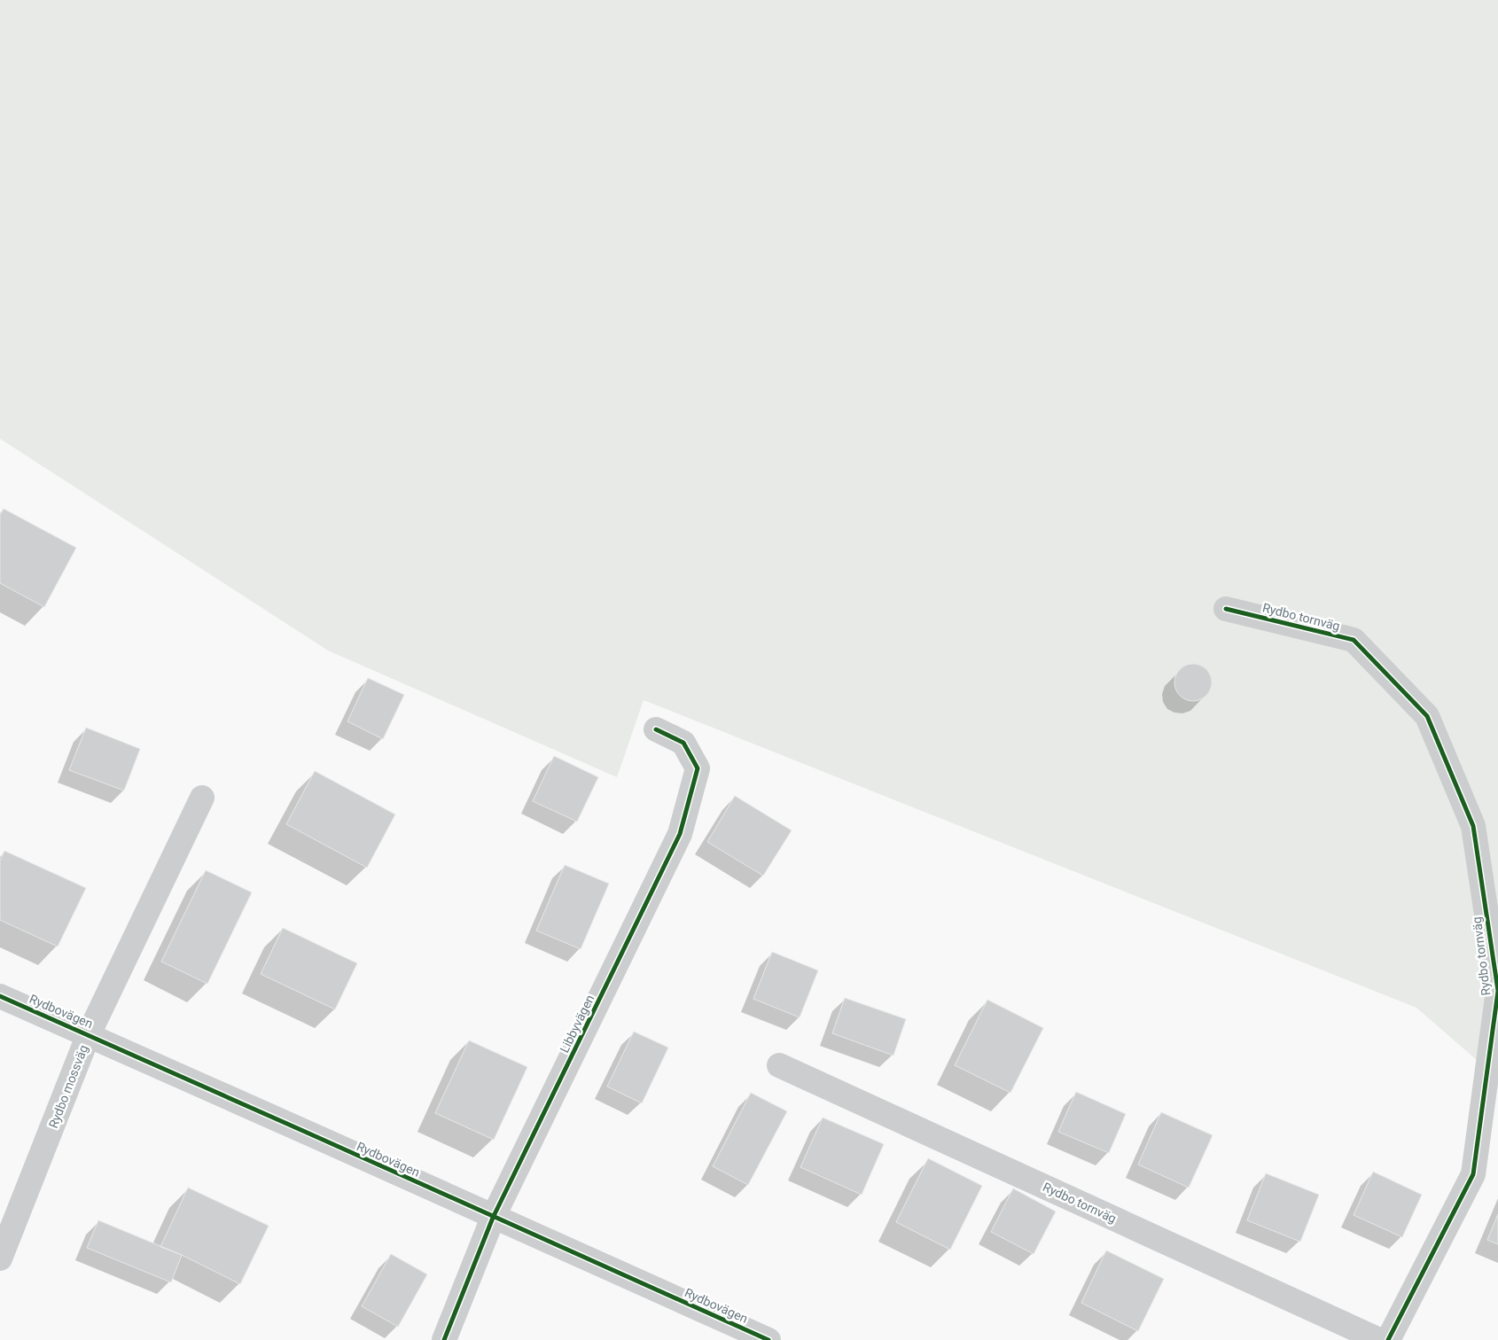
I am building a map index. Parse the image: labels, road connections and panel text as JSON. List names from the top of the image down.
{
  "streets": {
    "street": [
      "Rydbo tornväg",
      "Rydbovägen",
      "Libbyvägen",
      "Rydbo mossväg"
    ]
  },
  "crossings": [
    ["Rydbovägen", "Libbyvägen"],
    ["Rydbovägen", "Rydbo mossväg"]
  ]
}
